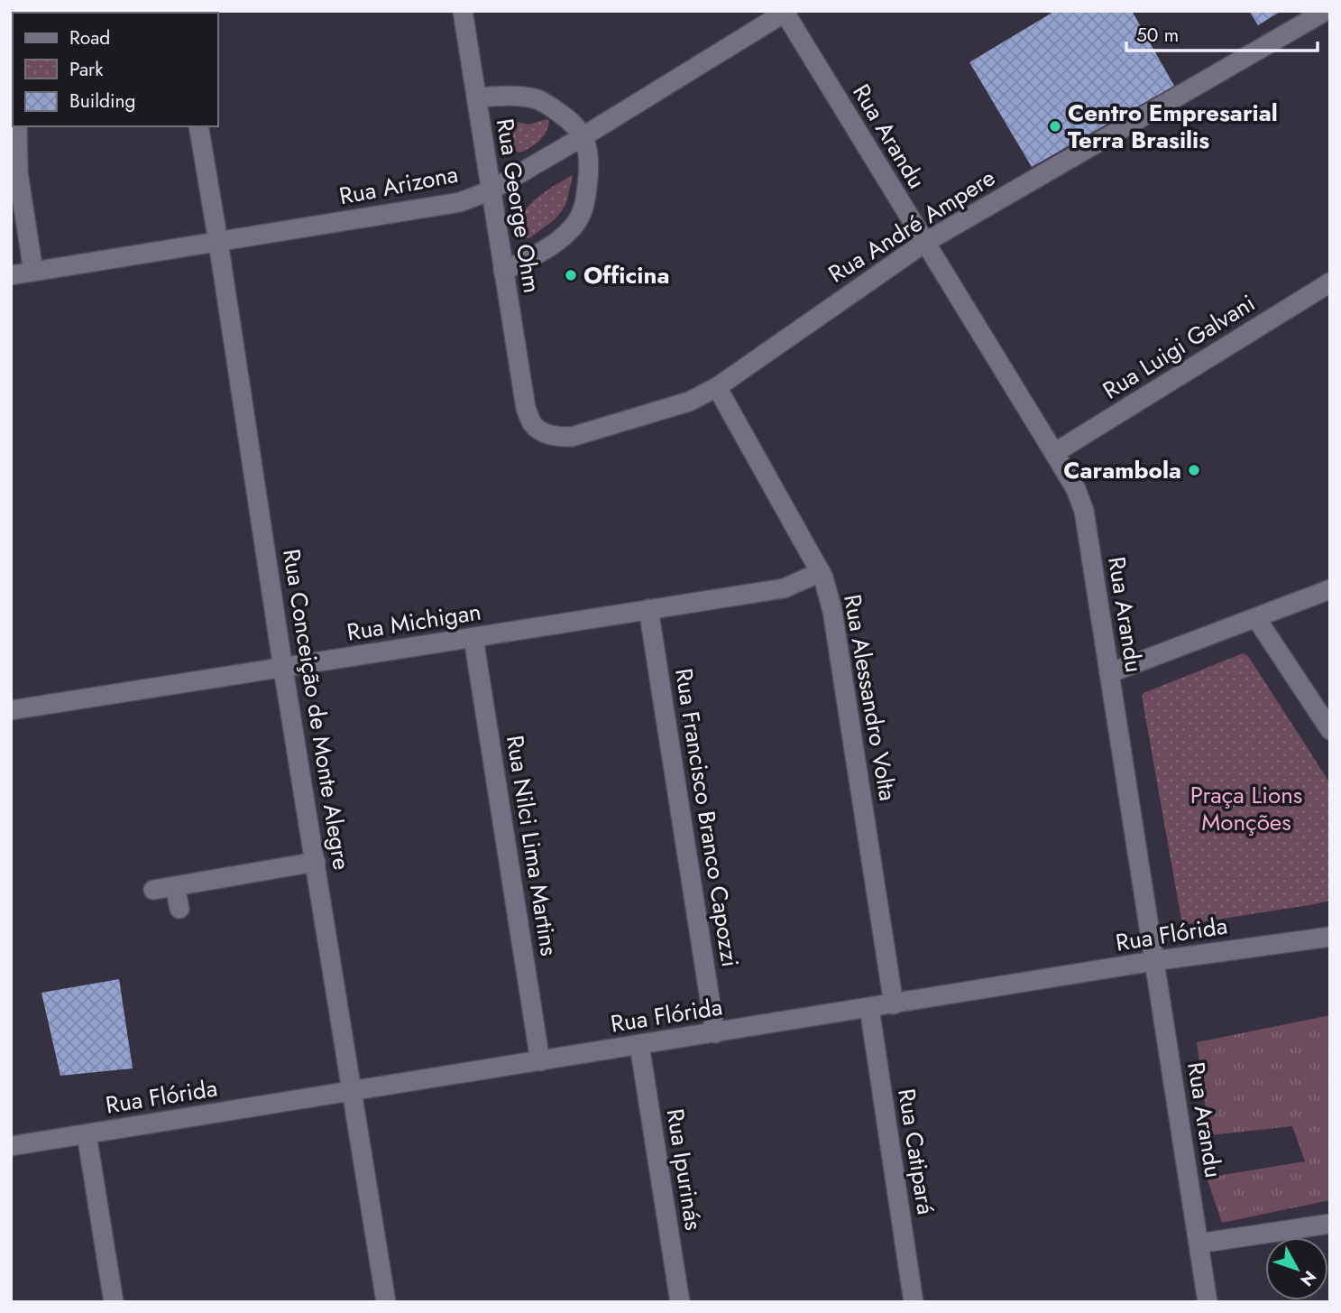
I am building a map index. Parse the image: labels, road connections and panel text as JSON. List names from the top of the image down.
{
  "streets": {
    "street": [
      "Rua Arandu",
      "Rua Arizona",
      "Rua George Ohm",
      "Rua André Ampere",
      "Rua Luigi Galvani",
      "Rua Michigan",
      "Rua Alessandro Volta",
      "Rua Conceição de Monte Alegre",
      "Rua Francisco Branco Capozzi",
      "Rua Nilci Lima Martins",
      "Rua Flórida",
      "Rua Catipará",
      "Rua Ipurinás"
    ]
  },
  "crossings": [
    ["Rua Arandu", "Rua Arizona"],
    ["Rua Arandu", "Rua André Ampere"],
    ["Rua Arandu", "Rua Luigi Galvani"],
    ["Rua Arandu", "Rua Flórida"],
    ["Rua Arizona", "Rua George Ohm"],
    ["Rua Arizona", "Rua Conceição de Monte Alegre"],
    ["Rua George Ohm", "Rua André Ampere"],
    ["Rua André Ampere", "Rua Alessandro Volta"],
    ["Rua Michigan", "Rua Alessandro Volta"],
    ["Rua Michigan", "Rua Conceição de Monte Alegre"],
    ["Rua Michigan", "Rua Francisco Branco Capozzi"],
    ["Rua Michigan", "Rua Nilci Lima Martins"],
    ["Rua Alessandro Volta", "Rua Flórida"],
    ["Rua Conceição de Monte Alegre", "Rua Flórida"],
    ["Rua Francisco Branco Capozzi", "Rua Flórida"],
    ["Rua Nilci Lima Martins", "Rua Flórida"],
    ["Rua Flórida", "Rua Catipará"],
    ["Rua Flórida", "Rua Ipurinás"]
  ],
  "parks": ["Praça Lions Monções"],
  "places": ["Centro Empresarial Terra Brasilis", "Officina", "Carambola"],
  "legend": ["Road", "Park", "Building"],
  "scale_bar": "50 m",
  "north": "bottom right"
}
